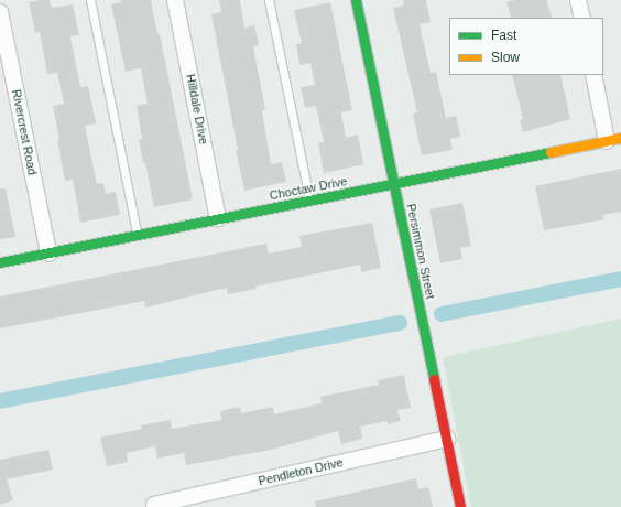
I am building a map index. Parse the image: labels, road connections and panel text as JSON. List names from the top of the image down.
{
  "streets": {
    "street": [
      "Hilldale Drive",
      "Rivercrest Road",
      "Choctaw Drive",
      "Persimmon Street",
      "Pendleton Drive"
    ]
  },
  "crossings": [
    ["Hilldale Drive", "Choctaw Drive"],
    ["Rivercrest Road", "Choctaw Drive"],
    ["Choctaw Drive", "Persimmon Street"],
    ["Persimmon Street", "Pendleton Drive"]
  ],
  "legend": ["Fast", "Slow"]
}
